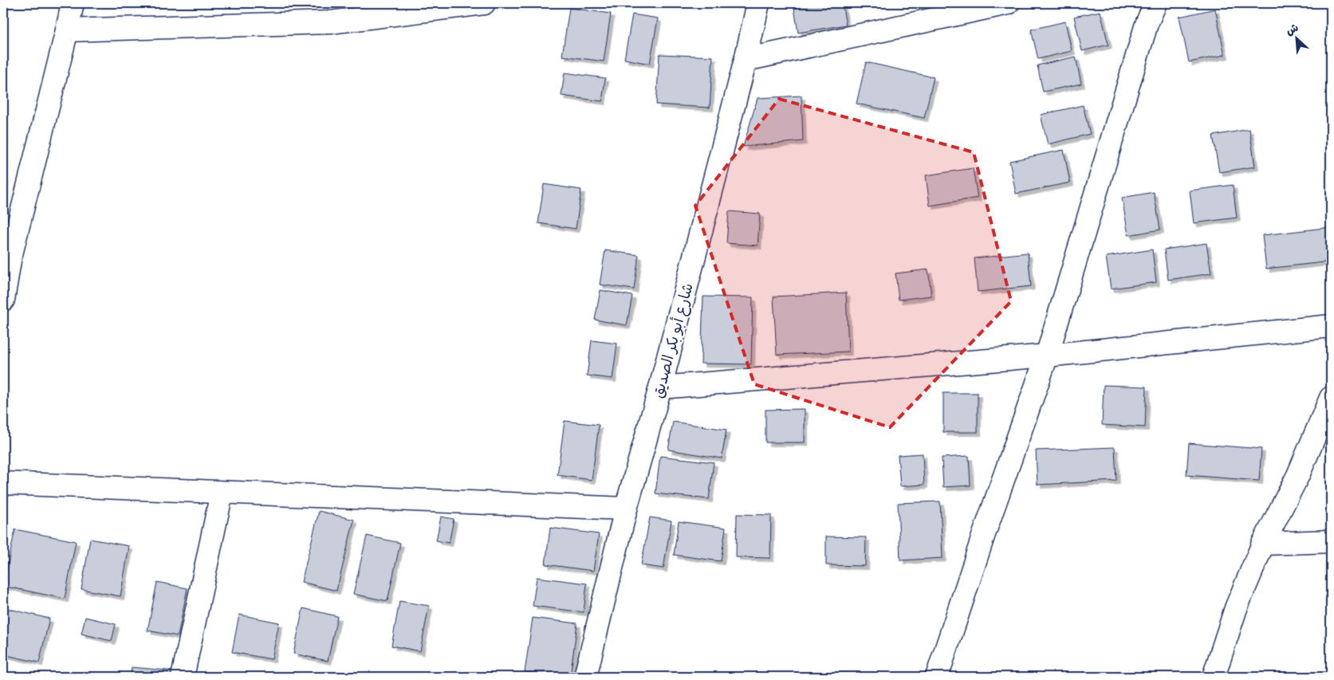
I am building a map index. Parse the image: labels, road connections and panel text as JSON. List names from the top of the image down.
{
  "streets": {
    "street": ["شارع أبو بكر الصديق"]
  },
  "north": "top left"
}
